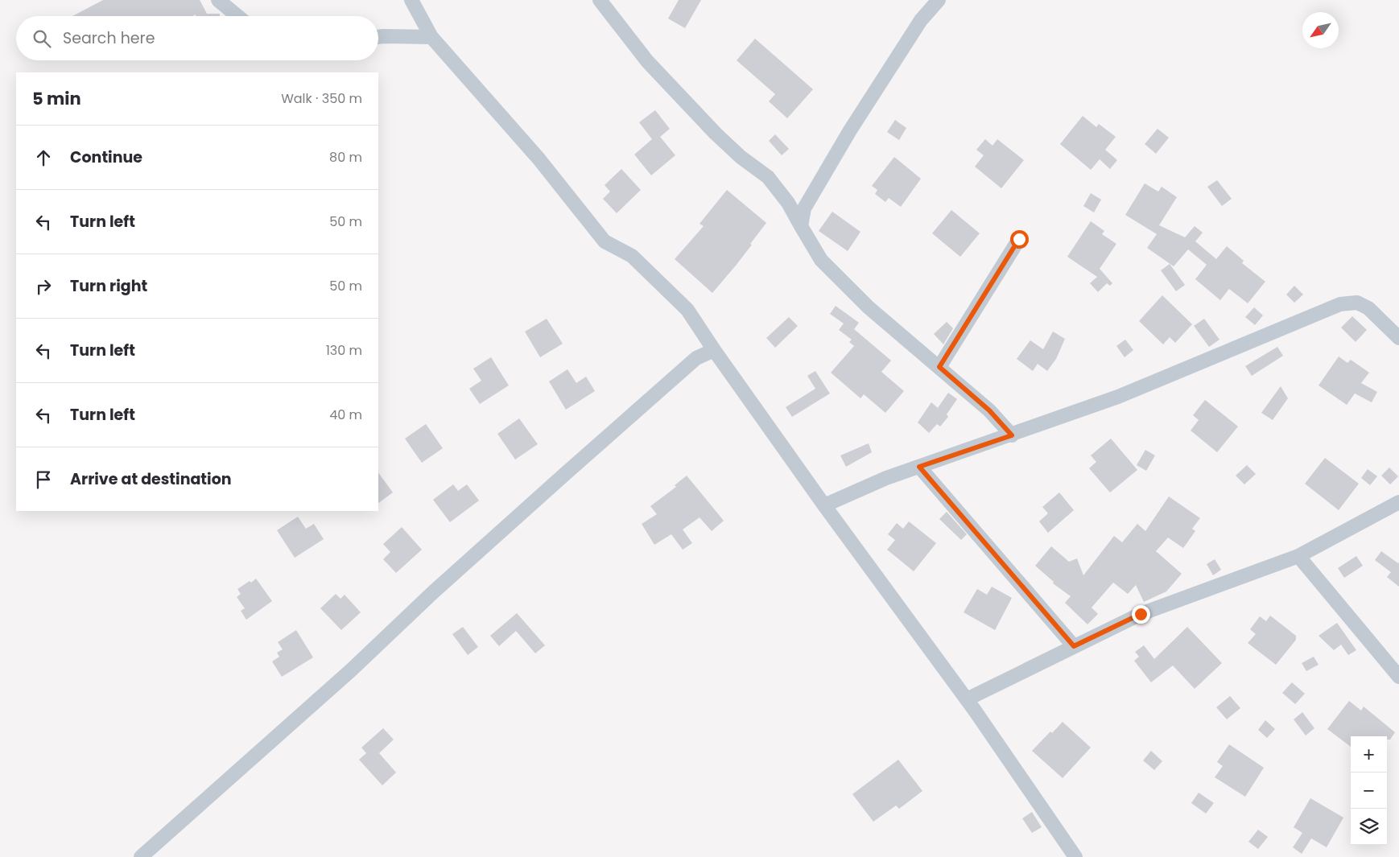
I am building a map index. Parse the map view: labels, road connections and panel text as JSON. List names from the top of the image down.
{
  "north": "bottom left",
  "page": {
    "search": "Search here",
    "heading": ["5 min", "Walk · 350 m"],
    "list": [
      ["Continue", "80 m"],
      ["Turn left", "50 m"],
      ["Turn right", "50 m"],
      ["Turn left", "130 m"],
      ["Turn left", "40 m"],
      "Arrive at destination"
    ],
    "map_buttons": ["+", "−"]
  }
}
